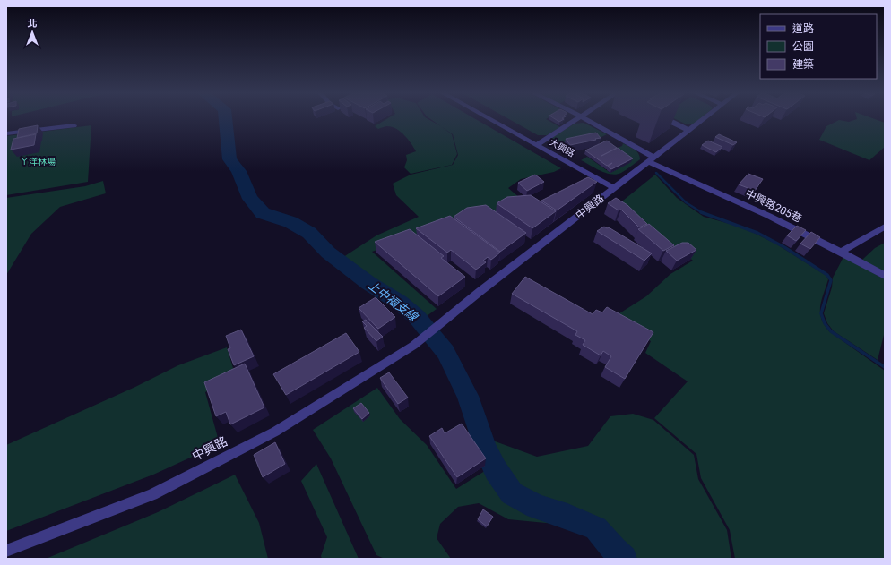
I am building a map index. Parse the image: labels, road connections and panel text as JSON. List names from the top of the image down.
{
  "streets": {
    "street": ["大興路", "中興路205巷", "中興路"]
  },
  "crossings": [
    ["大興路", "中興路"],
    ["中興路205巷", "中興路"]
  ],
  "water": ["上中福支線"],
  "parks": ["ㄚ洋林場"],
  "legend": ["道路", "公園", "建築"],
  "north": "top"
}
